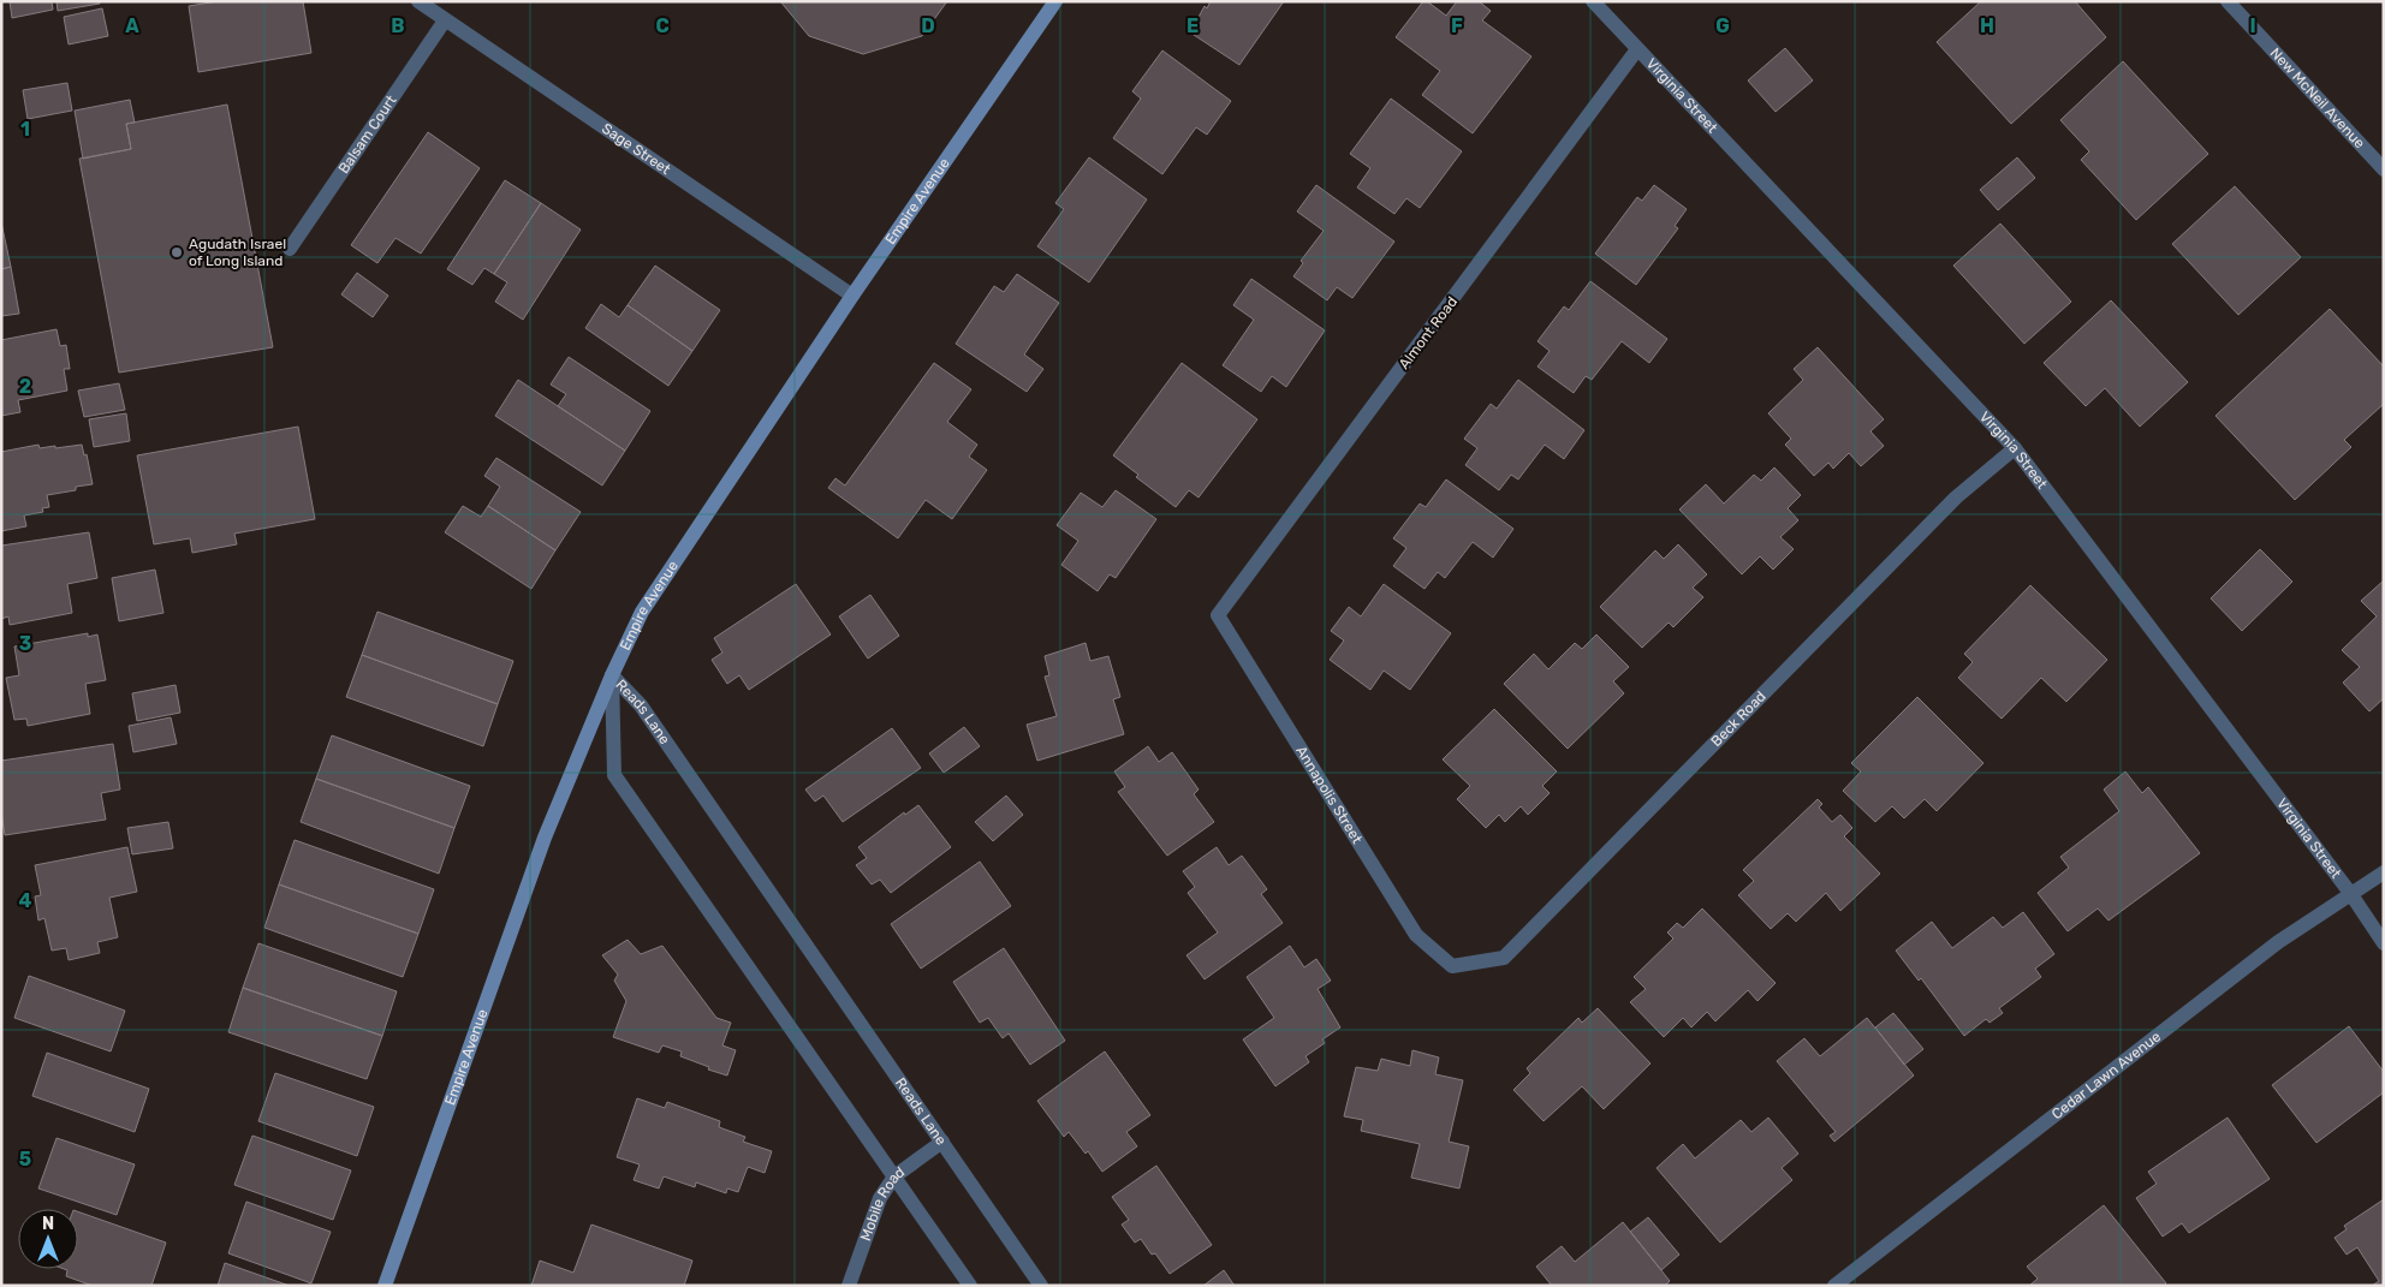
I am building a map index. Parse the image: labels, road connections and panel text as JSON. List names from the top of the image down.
{
  "streets": {
    "main road": ["Empire Avenue"],
    "street": [
      "Virginia Street",
      "New McNeil Avenue",
      "Balsam Court",
      "Sage Street",
      "Almont Road",
      "Reads Lane",
      "Beck Road",
      "Annapolis Street",
      "Cedar Lawn Avenue",
      "Mobile Road"
    ]
  },
  "crossings": [
    ["Virginia Street", "Almont Road"],
    ["Virginia Street", "Beck Road"],
    ["Virginia Street", "Cedar Lawn Avenue"],
    ["Balsam Court", "Sage Street"],
    ["Sage Street", "Empire Avenue"],
    ["Empire Avenue", "Reads Lane"],
    ["Almont Road", "Annapolis Street"],
    ["Reads Lane", "Mobile Road"],
    ["Beck Road", "Annapolis Street"]
  ],
  "places": ["Agudath Israel of Long Island"],
  "north": "top",
  "grid": {
    "columns": [
      "A",
      "B",
      "C",
      "D",
      "E",
      "F",
      "G",
      "H",
      "I"
    ],
    "rows": [
      "1",
      "2",
      "3",
      "4",
      "5"
    ]
  }
}
